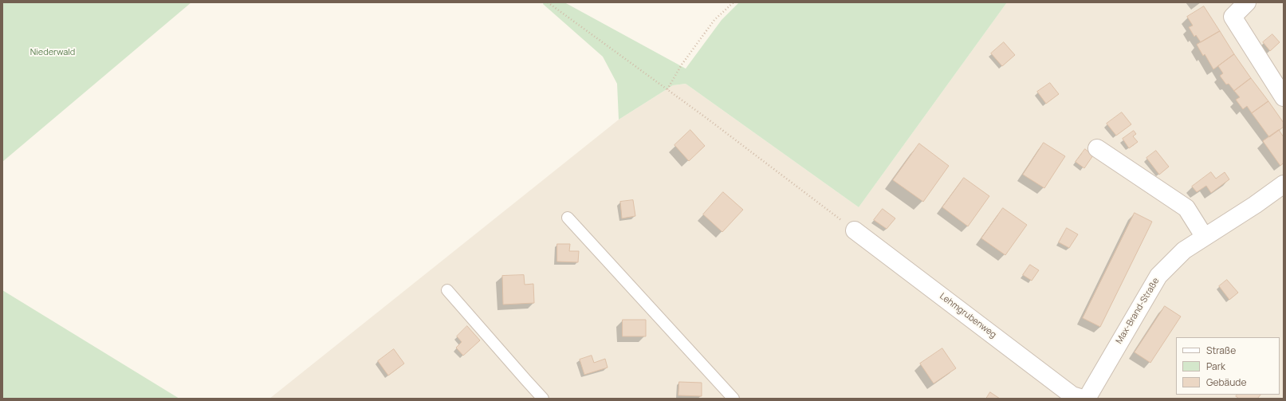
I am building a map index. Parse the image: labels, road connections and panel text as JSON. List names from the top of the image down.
{
  "streets": {
    "street": ["Max-Brand-Straße", "Lehmgrubenweg"]
  },
  "parks": ["Niederwald"],
  "legend": ["Straße", "Park", "Gebäude"]
}
